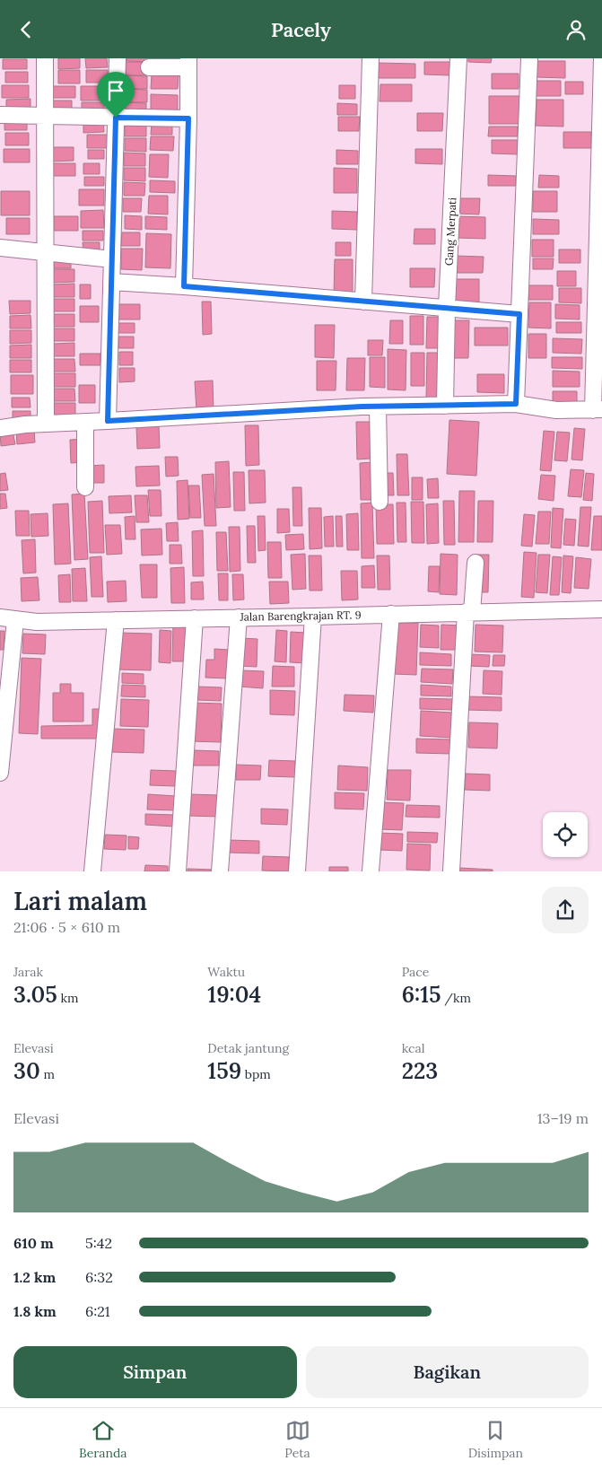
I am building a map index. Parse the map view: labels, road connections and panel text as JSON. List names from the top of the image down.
{
  "streets": {
    "street": ["Gang Merpati", "Jalan Barengkrajan RT. 9"]
  },
  "page": {
    "header": "Pacely",
    "heading": ["Lari malam", "21:06 · 5 × 610 m"],
    "stats": [
      ["Jarak", "3.05 km"],
      ["Waktu", "19:04"],
      ["Pace", "6:15 /km"],
      ["Elevasi", "30 m"],
      ["Detak jantung", "159 bpm"],
      ["kcal", "223"]
    ],
    "chart": ["Elevasi", "13–19 m"],
    "list": [
      {
        "name": "610 m",
        "note": "5:42"
      },
      {
        "name": "1.2 km",
        "note": "6:32"
      },
      {
        "name": "1.8 km",
        "note": "6:21"
      }
    ],
    "buttons": ["Simpan", "Bagikan"],
    "tabs": ["Beranda", "Peta", "Disimpan"]
  }
}
